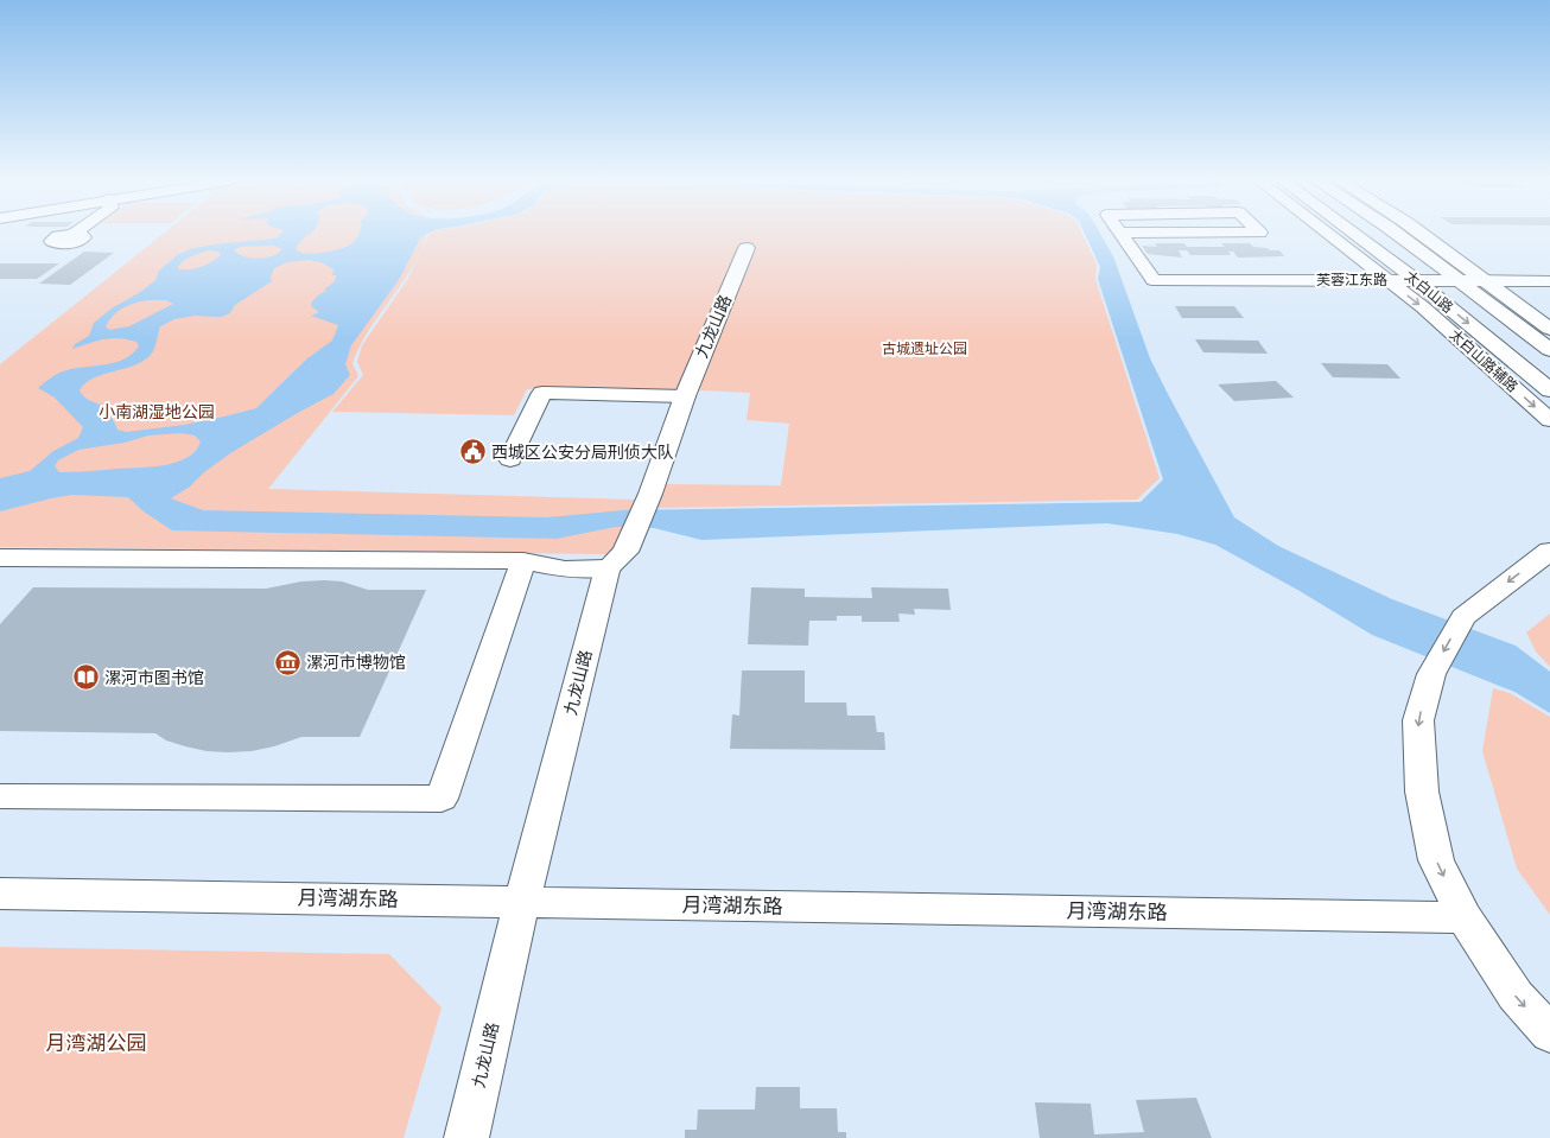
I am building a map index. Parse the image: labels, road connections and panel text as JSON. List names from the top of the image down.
{
  "streets": {
    "street": [
      "芙蓉江东路",
      "太白山路",
      "九龙山路",
      "太白山路辅路",
      "月湾湖东路"
    ]
  },
  "crossings": [
    ["芙蓉江东路", "太白山路"],
    ["芙蓉江东路", "太白山路辅路"],
    ["九龙山路", "月湾湖东路"]
  ],
  "parks": ["古城遗址公园", "小南湖湿地公园", "月湾湖公园"],
  "places": {
    "public building": ["西城区公安分局刑侦大队"],
    "museum": ["漯河市博物馆"],
    "library": ["漯河市图书馆"]
  }
}
